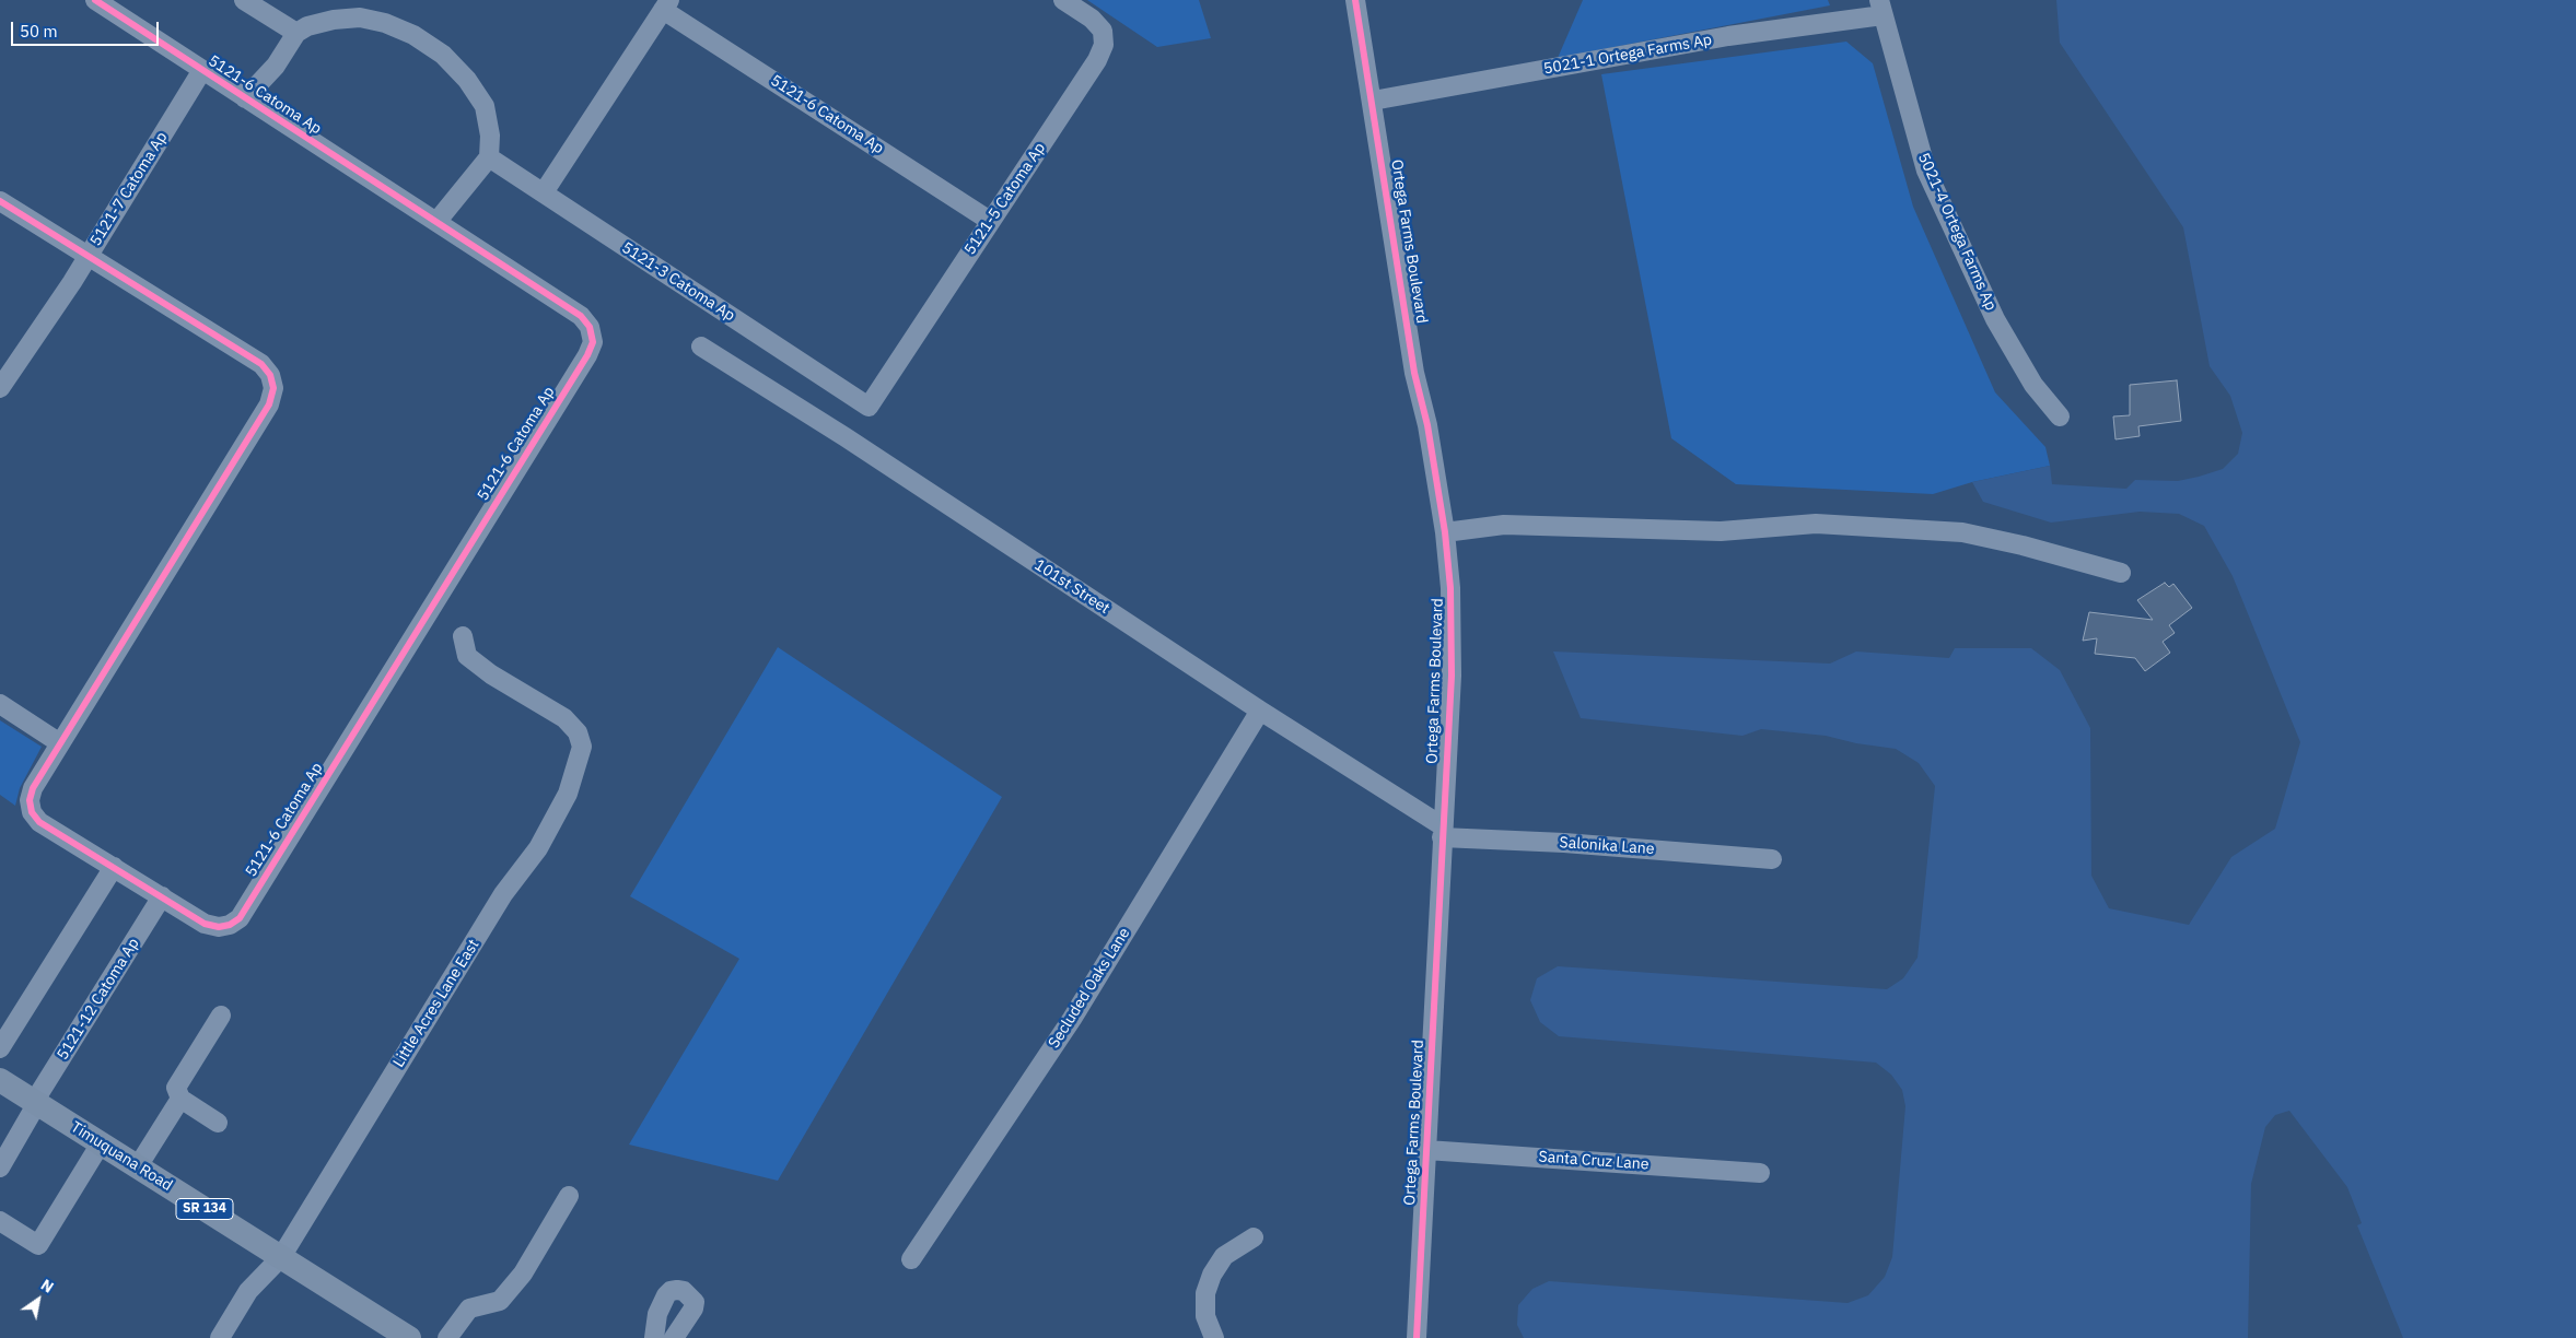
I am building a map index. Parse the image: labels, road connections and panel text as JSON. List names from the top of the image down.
{
  "streets": {
    "main road": ["Timuquana Road", "SR 134"],
    "street": [
      "5021-1 Ortega Farms Ap",
      "5121-6 Catoma Ap",
      "5121-7 Catoma Ap",
      "5121-5 Catoma Ap",
      "5021-4 Ortega Farms Ap",
      "Ortega Farms Boulevard",
      "5121-3 Catoma Ap",
      "101st Street",
      "Salonika Lane",
      "Secluded Oaks Lane",
      "5121-12 Catoma Ap",
      "Little Acres Lane East",
      "Santa Cruz Lane"
    ]
  },
  "crossings": [
    ["5021-1 Ortega Farms Ap", "5021-4 Ortega Farms Ap"],
    ["5021-1 Ortega Farms Ap", "Ortega Farms Boulevard"],
    ["5121-6 Catoma Ap", "5121-7 Catoma Ap"],
    ["5121-6 Catoma Ap", "5121-5 Catoma Ap"],
    ["5121-6 Catoma Ap", "5121-12 Catoma Ap"],
    ["5121-5 Catoma Ap", "5121-3 Catoma Ap"],
    ["Ortega Farms Boulevard", "101st Street"],
    ["Ortega Farms Boulevard", "Salonika Lane"],
    ["Ortega Farms Boulevard", "Santa Cruz Lane"],
    ["101st Street", "Salonika Lane"],
    ["101st Street", "Secluded Oaks Lane"],
    ["5121-12 Catoma Ap", "Timuquana Road"],
    ["Little Acres Lane East", "Timuquana Road"]
  ],
  "scale_bar": "50 m",
  "north": "top right"
}
